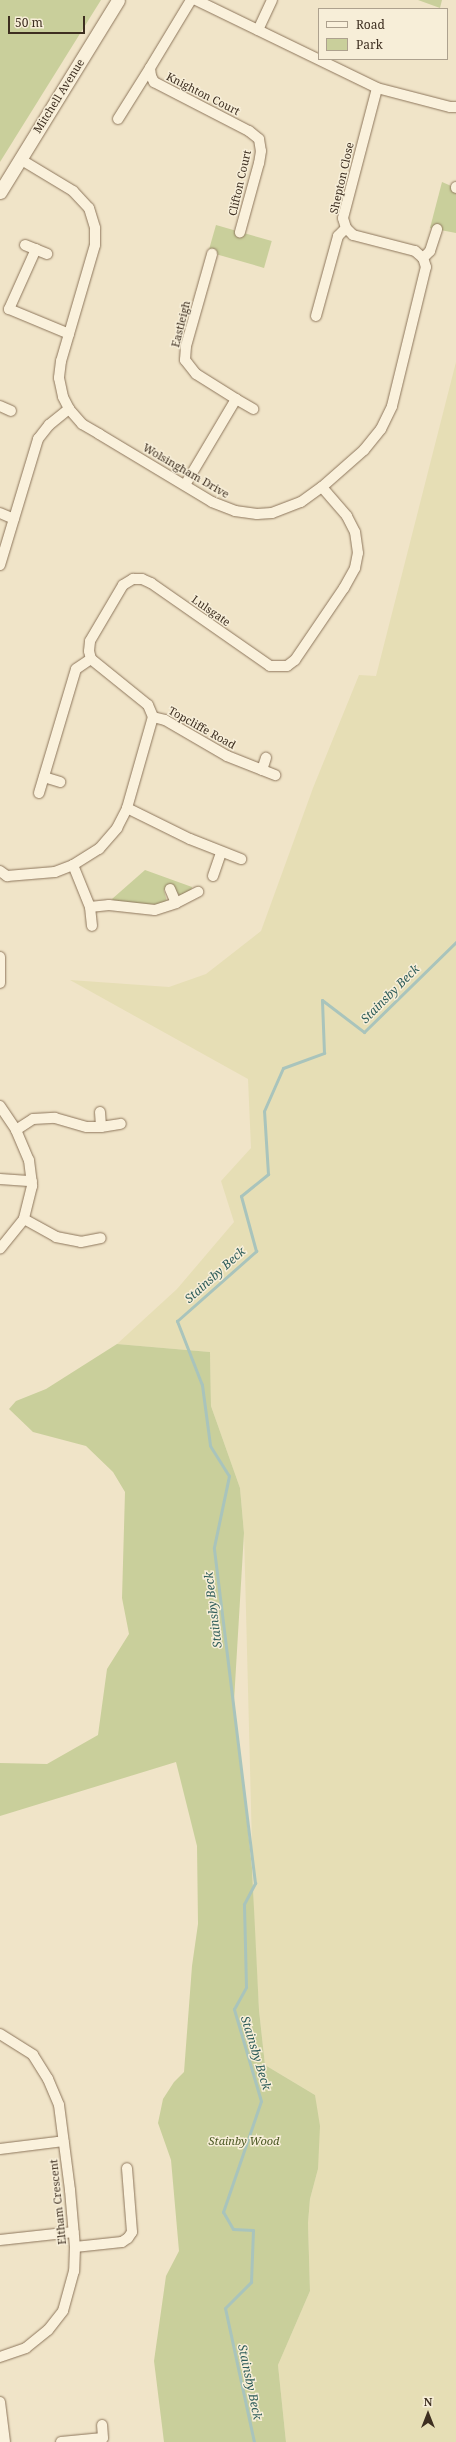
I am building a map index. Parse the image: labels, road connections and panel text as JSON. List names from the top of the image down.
{
  "streets": {
    "street": [
      "Knighton Court",
      "Mitchell Avenue",
      "Shepton Close",
      "Clifton Court",
      "Eastleigh",
      "Wolsingham Drive",
      "Lulsgate",
      "Topcliffe Road",
      "Eltham Crescent"
    ]
  },
  "crossings": [
    ["Knighton Court", "Clifton Court"],
    ["Mitchell Avenue", "Wolsingham Drive"],
    ["Wolsingham Drive", "Lulsgate"],
    ["Lulsgate", "Topcliffe Road"]
  ],
  "water": ["Stainsby Beck"],
  "parks": ["Stainby Wood"],
  "legend": ["Road", "Park"],
  "scale_bar": "50 m",
  "north": "top"
}
